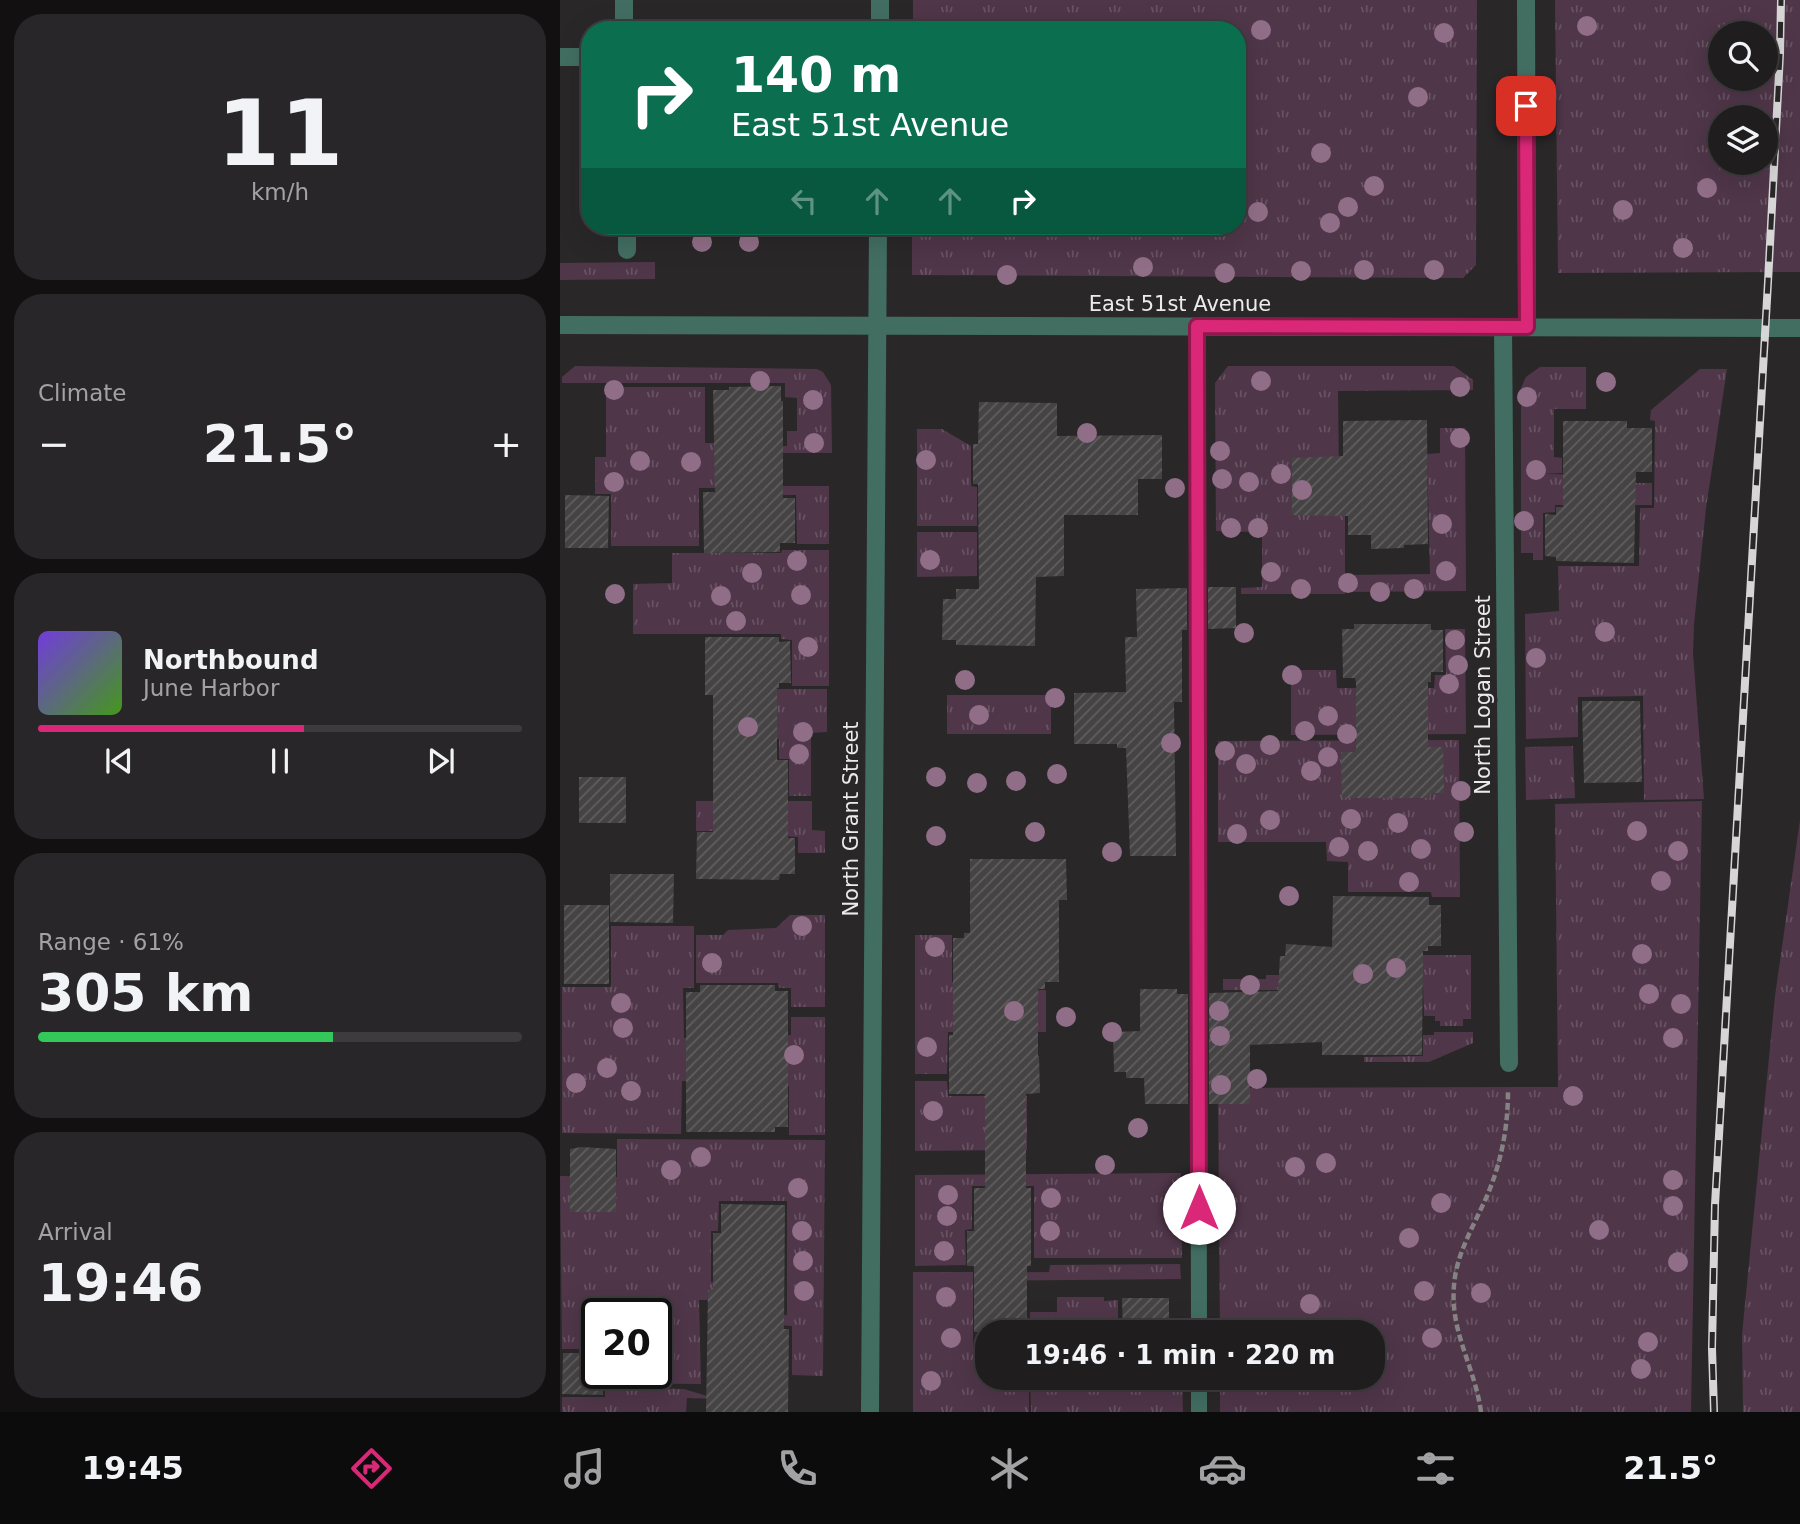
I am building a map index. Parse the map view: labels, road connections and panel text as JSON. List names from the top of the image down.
{
  "streets": {
    "street": ["East 51st Avenue", "North Logan Street", "North Grant Street"]
  },
  "crossings": [
    ["East 51st Avenue", "North Logan Street"],
    ["East 51st Avenue", "North Grant Street"]
  ],
  "page": {
    "tile": [
      ["11", "km/h"],
      "Climate",
      ["Range · 61%", "305 km"],
      ["Arrival", "19:46"]
    ],
    "turn": ["140 m", "East 51st Avenue"],
    "heat": ["−", "21.5°", "+"],
    "song": ["Northbound", "June Harbor"],
    "limit": "20",
    "trip": "19:46 · 1 min · 220 m",
    "tabs": ["19:45", "21.5°"]
  }
}
